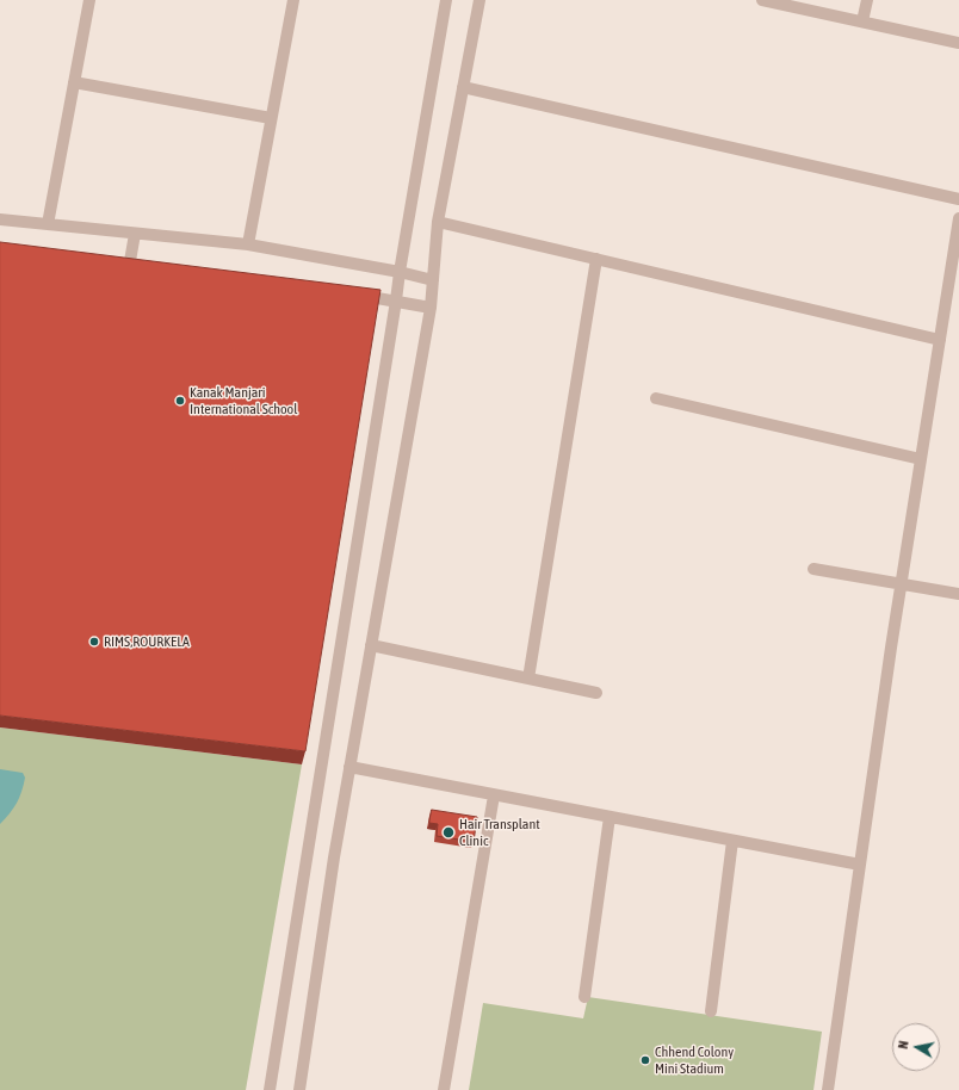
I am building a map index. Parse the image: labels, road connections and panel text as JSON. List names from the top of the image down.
{
  "places": [
    "Kanak Manjari International School",
    "RIMS,ROURKELA",
    "Hair Transplant Clinic",
    "Chhend Colony Mini Stadium"
  ],
  "north": "left"
}
